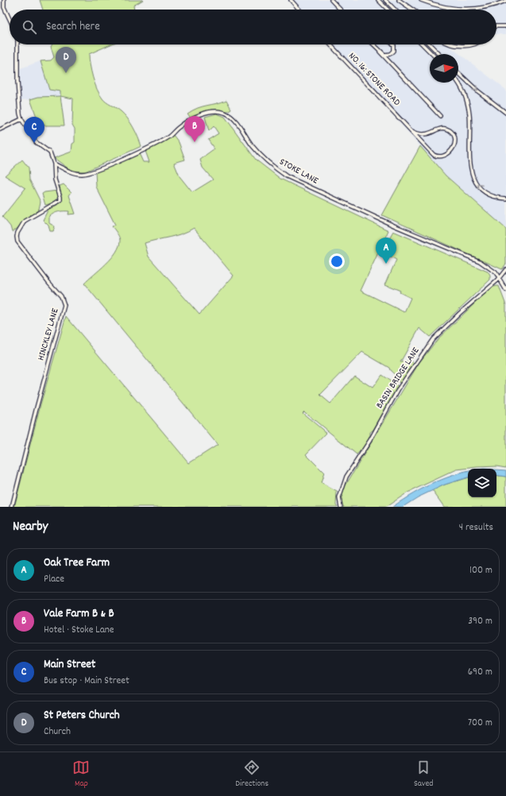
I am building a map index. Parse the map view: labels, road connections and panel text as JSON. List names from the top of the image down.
{
  "streets": {
    "street": [
      "NO. 16: STONE ROAD",
      "STOKE LANE",
      "HINCKLEY LANE",
      "BASIN BRIDGE LANE"
    ]
  },
  "crossings": [
    ["STOKE LANE", "HINCKLEY LANE"],
    ["STOKE LANE", "BASIN BRIDGE LANE"]
  ],
  "north": "right",
  "page": {
    "search": "Search here",
    "pins": [
      "D",
      "B",
      "C",
      "A"
    ],
    "heading": ["Nearby", "4 results"],
    "list": [
      {
        "mark": "A",
        "name": "Oak Tree Farm",
        "note": "Place",
        "value": "100 m"
      },
      {
        "mark": "B",
        "name": "Vale Farm B & B",
        "note": "Hotel · Stoke Lane",
        "value": "390 m"
      },
      {
        "mark": "C",
        "name": "Main Street",
        "note": "Bus stop · Main Street",
        "value": "690 m"
      },
      {
        "mark": "D",
        "name": "St Peters Church",
        "note": "Church",
        "value": "700 m"
      }
    ],
    "nav": ["Map", "Directions", "Saved"]
  }
}
